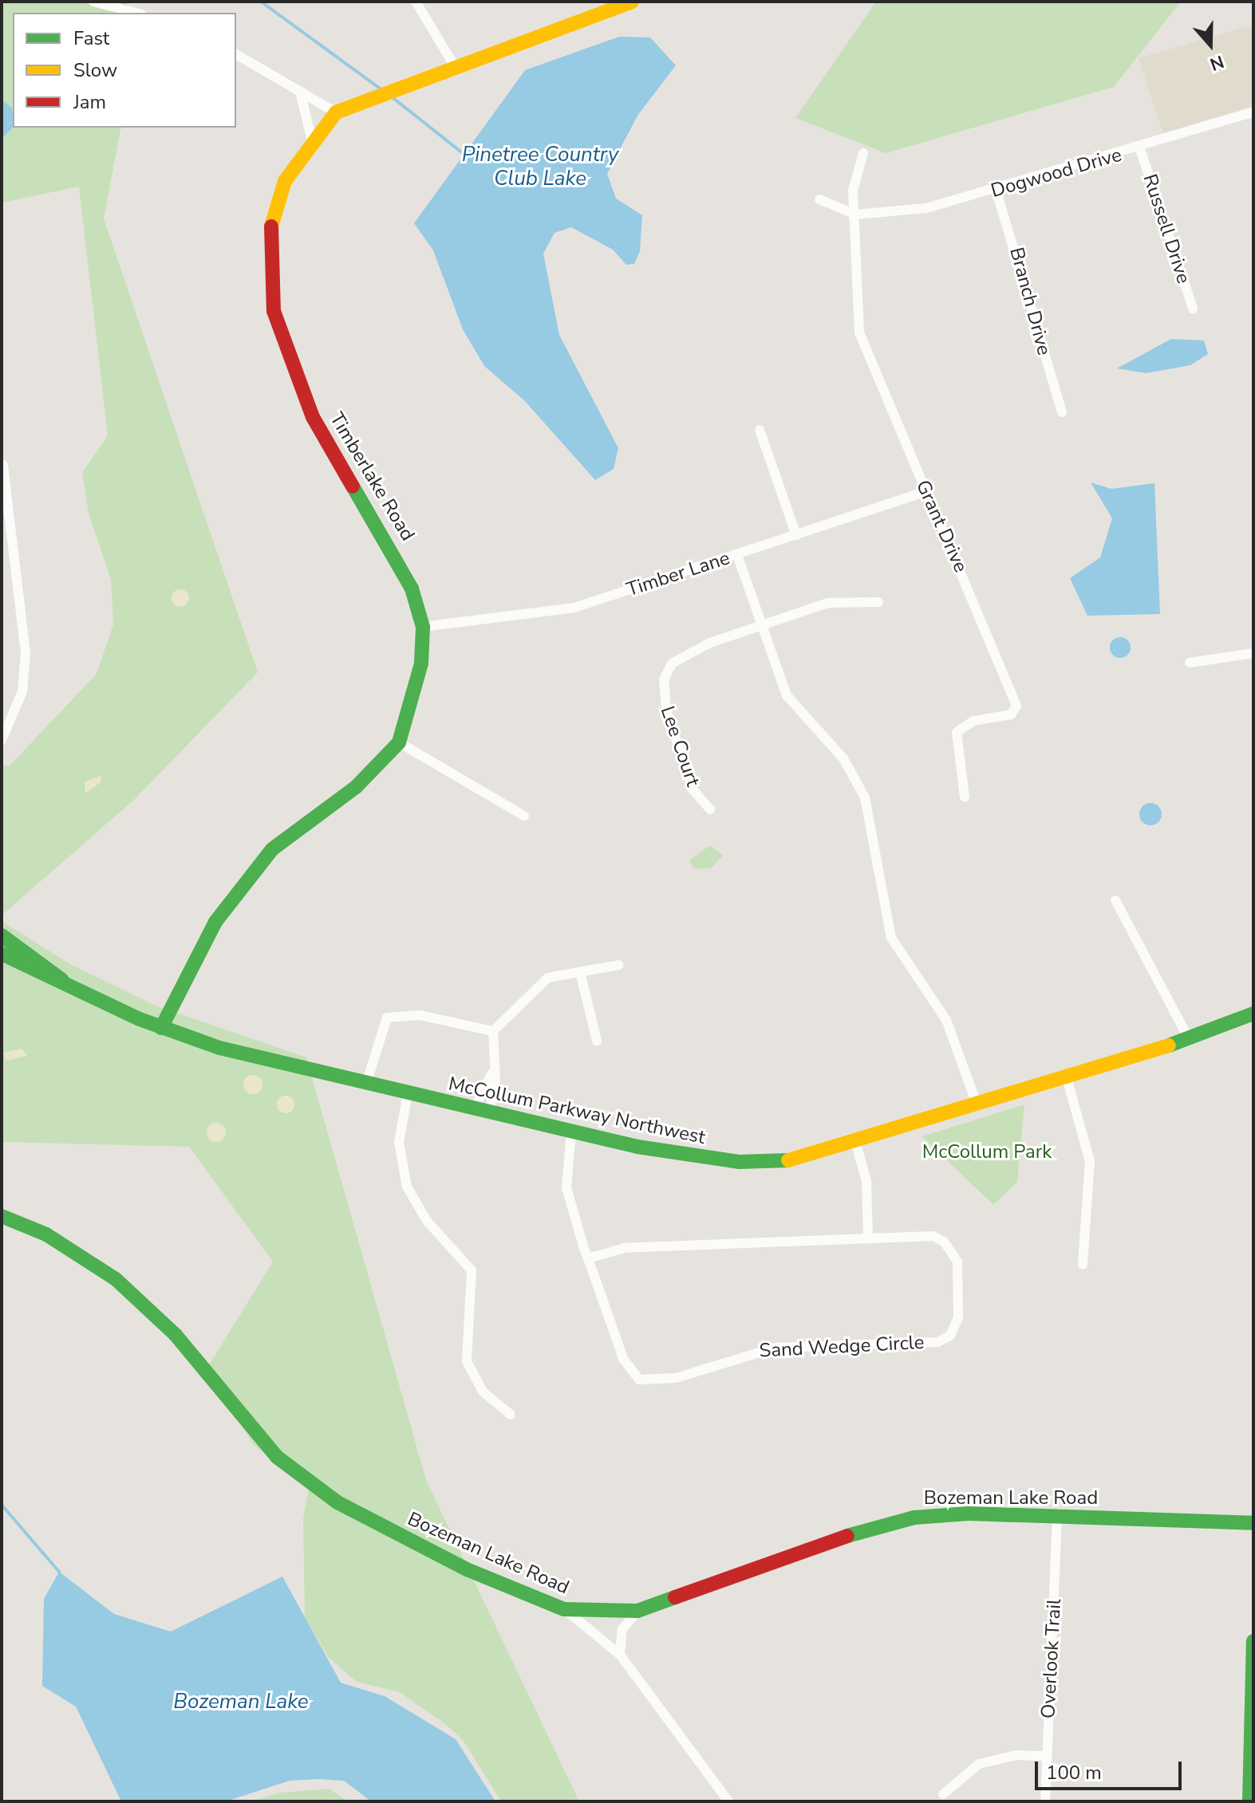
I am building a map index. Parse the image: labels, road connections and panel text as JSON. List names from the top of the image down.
{
  "streets": {
    "street": [
      "Dogwood Drive",
      "Russell Drive",
      "Branch Drive",
      "Timberlake Road",
      "Grant Drive",
      "Timber Lane",
      "Lee Court",
      "McCollum Parkway Northwest",
      "Sand Wedge Circle",
      "Bozeman Lake Road",
      "Overlook Trail"
    ]
  },
  "crossings": [
    ["Dogwood Drive", "Russell Drive"],
    ["Dogwood Drive", "Branch Drive"],
    ["Dogwood Drive", "Grant Drive"],
    ["Timberlake Road", "Timber Lane"],
    ["Timberlake Road", "McCollum Parkway Northwest"],
    ["Grant Drive", "Timber Lane"],
    ["McCollum Parkway Northwest", "Sand Wedge Circle"],
    ["Bozeman Lake Road", "Overlook Trail"]
  ],
  "water": ["Pinetree Country Club Lake", "Bozeman Lake"],
  "parks": ["McCollum Park"],
  "legend": ["Fast", "Slow", "Jam"],
  "scale_bar": "100 m",
  "north": "bottom"
}
